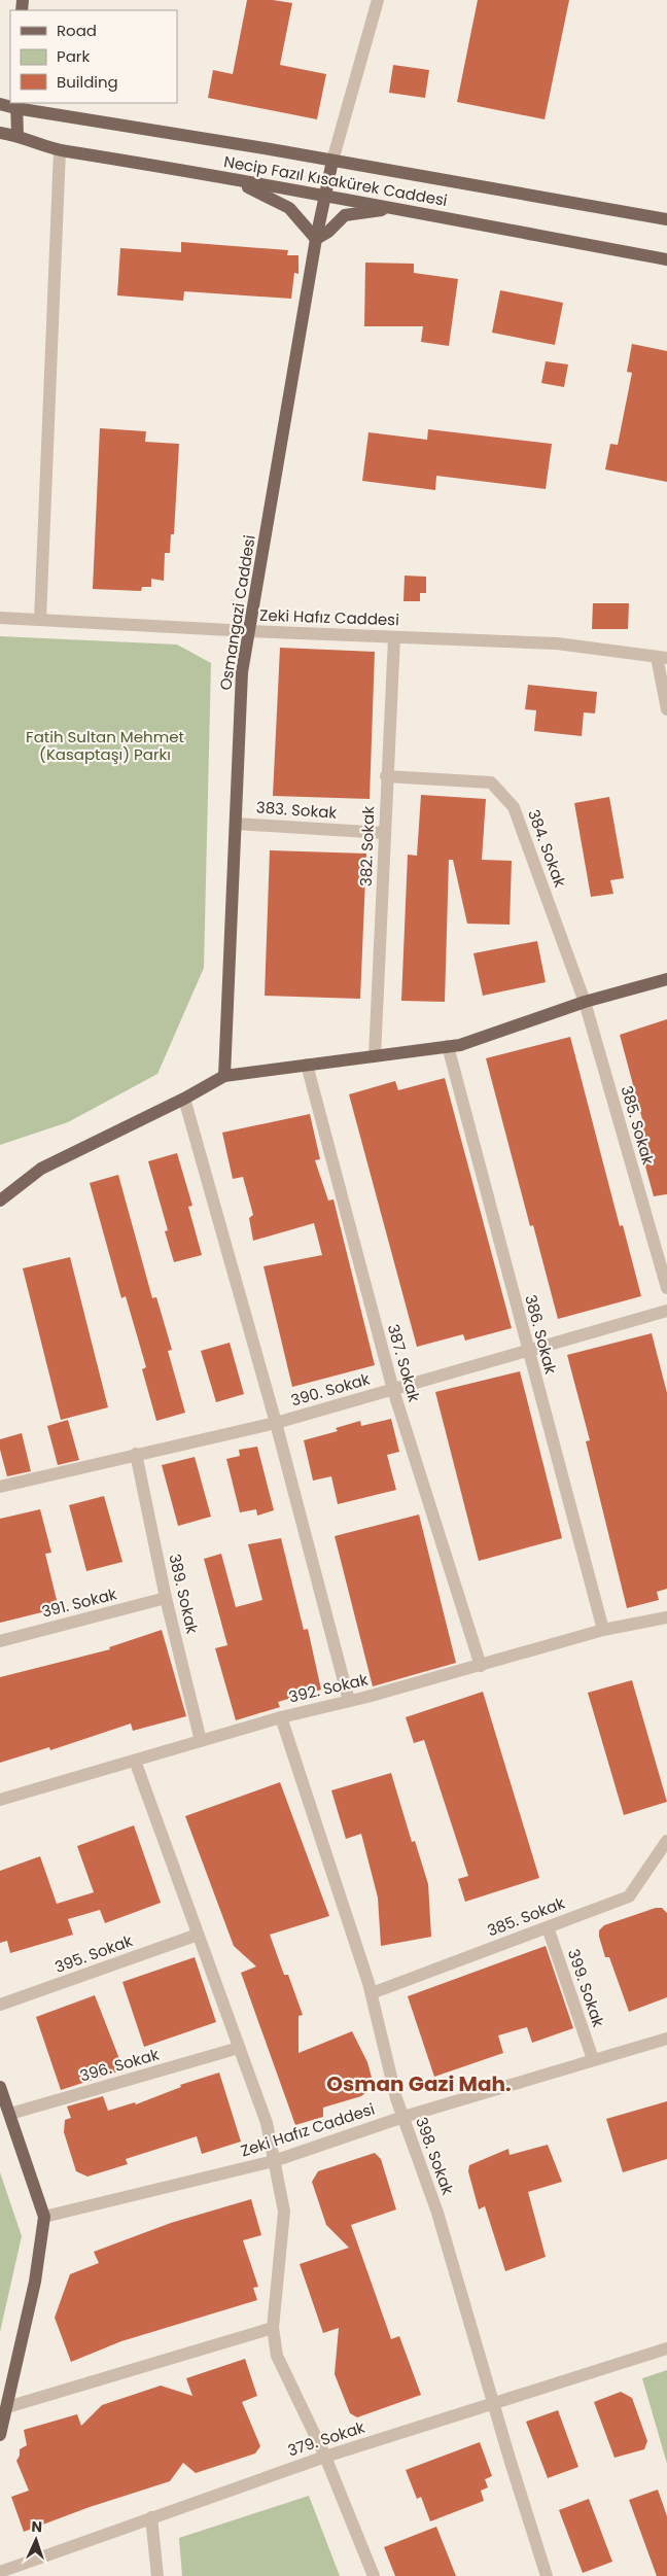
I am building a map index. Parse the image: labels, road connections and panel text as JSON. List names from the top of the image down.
{
  "streets": {
    "main road": ["Necip Fazıl Kısakürek Caddesi", "Osmangazi Caddesi"],
    "street": [
      "Zeki Hafız Caddesi",
      "383. Sokak",
      "382. Sokak",
      "384. Sokak",
      "385. Sokak",
      "386. Sokak",
      "387. Sokak",
      "390. Sokak",
      "389. Sokak",
      "391. Sokak",
      "392. Sokak",
      "395. Sokak",
      "399. Sokak",
      "396. Sokak",
      "398. Sokak",
      "379. Sokak"
    ]
  },
  "crossings": [
    ["Necip Fazıl Kısakürek Caddesi", "Osmangazi Caddesi"],
    ["Osmangazi Caddesi", "Zeki Hafız Caddesi"],
    ["Osmangazi Caddesi", "383. Sokak"],
    ["Zeki Hafız Caddesi", "382. Sokak"],
    ["Zeki Hafız Caddesi", "399. Sokak"],
    ["Zeki Hafız Caddesi", "398. Sokak"],
    ["383. Sokak", "382. Sokak"],
    ["382. Sokak", "384. Sokak"],
    ["384. Sokak", "385. Sokak"],
    ["385. Sokak", "399. Sokak"],
    ["385. Sokak", "398. Sokak"],
    ["386. Sokak", "390. Sokak"],
    ["386. Sokak", "392. Sokak"],
    ["387. Sokak", "390. Sokak"],
    ["387. Sokak", "392. Sokak"],
    ["390. Sokak", "389. Sokak"],
    ["389. Sokak", "391. Sokak"],
    ["389. Sokak", "392. Sokak"],
    ["392. Sokak", "398. Sokak"],
    ["398. Sokak", "379. Sokak"]
  ],
  "districts": ["Osman Gazi Mah."],
  "parks": ["Fatih Sultan Mehmet (Kasaptaşı) Parkı"],
  "legend": ["Road", "Park", "Building"],
  "north": "top"
}
